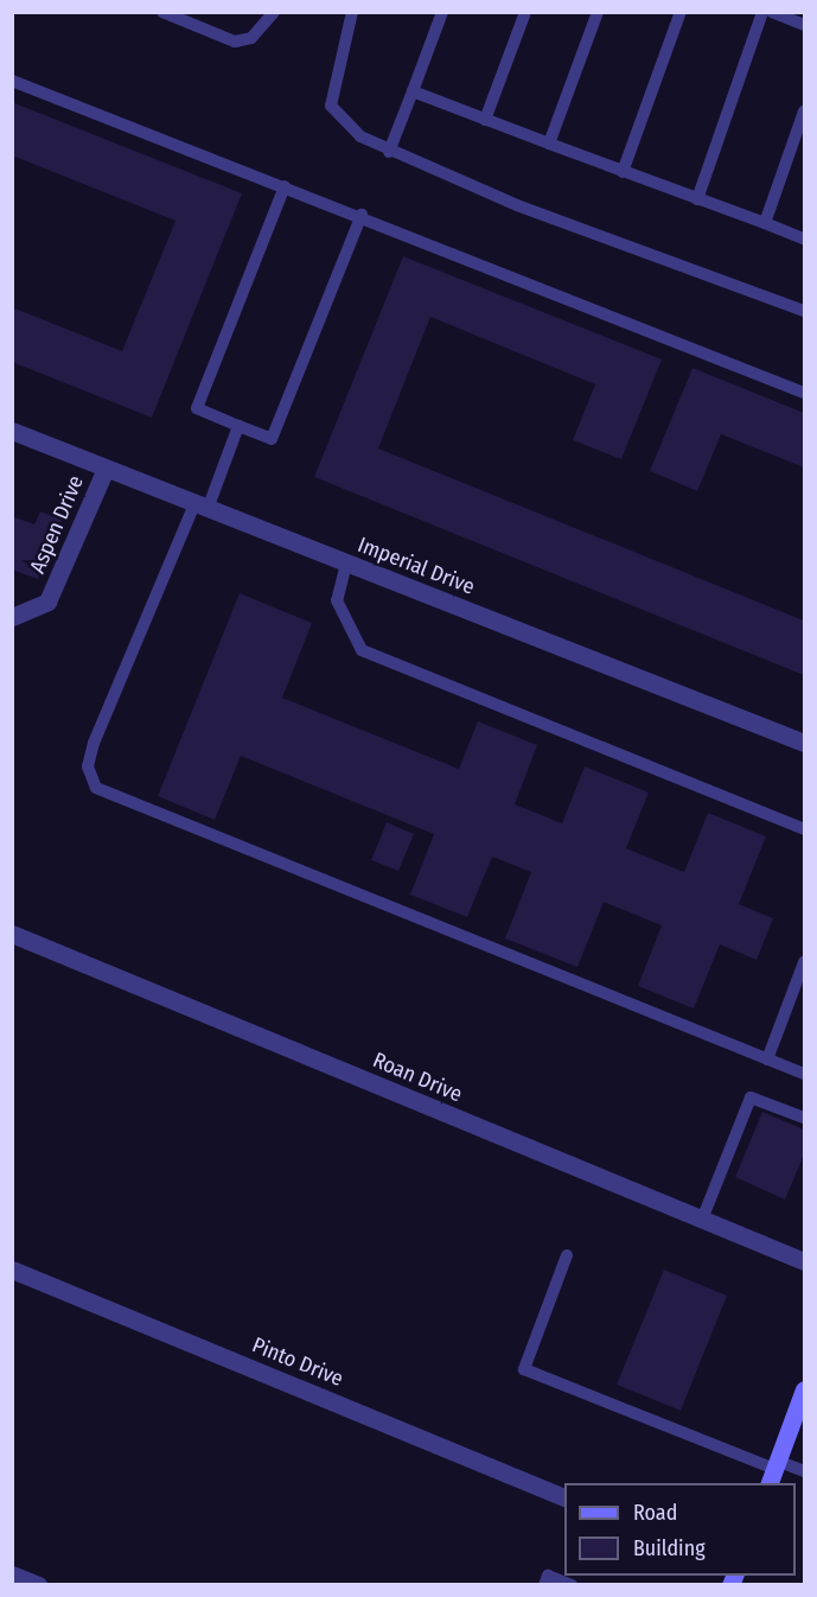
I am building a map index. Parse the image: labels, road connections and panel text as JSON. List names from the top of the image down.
{
  "streets": {
    "street": [
      "Aspen Drive",
      "Imperial Drive",
      "Roan Drive",
      "Pinto Drive"
    ]
  },
  "crossings": [
    ["Aspen Drive", "Imperial Drive"]
  ],
  "legend": ["Road", "Building"]
}
